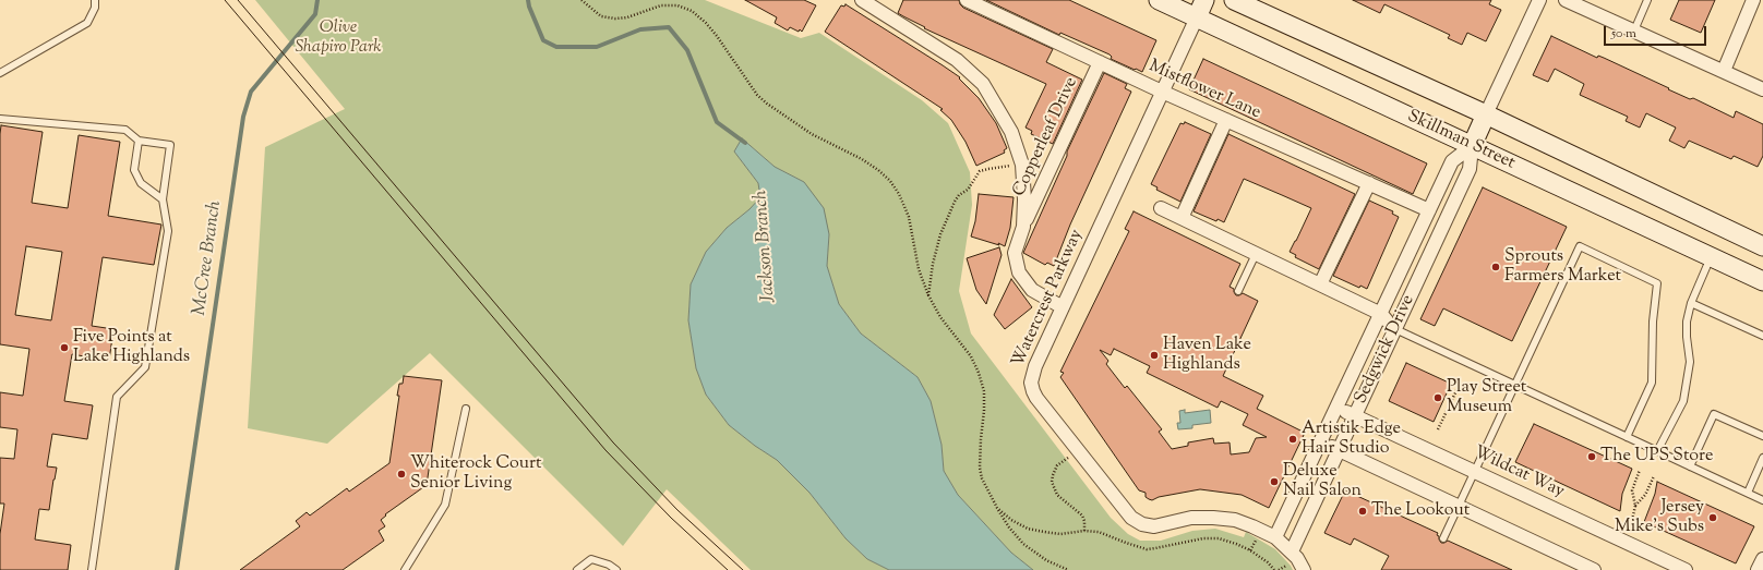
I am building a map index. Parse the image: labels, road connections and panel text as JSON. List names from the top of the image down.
{
  "streets": {
    "main road": ["Skillman Street", "Sedgwick Drive"],
    "street": [
      "Mistflower Lane",
      "Copperleaf Drive",
      "Watercrest Parkway",
      "Wildcat Way"
    ]
  },
  "crossings": [
    ["Mistflower Lane", "Copperleaf Drive"],
    ["Mistflower Lane", "Watercrest Parkway"],
    ["Mistflower Lane", "Sedgwick Drive"],
    ["Skillman Street", "Watercrest Parkway"],
    ["Skillman Street", "Sedgwick Drive"],
    ["Watercrest Parkway", "Sedgwick Drive"],
    ["Sedgwick Drive", "Wildcat Way"]
  ],
  "water": ["Jackson Branch", "McCree Branch"],
  "parks": ["Olive Shapiro Park"],
  "places": [
    "Sprouts Farmers Market",
    "Five Points at Lake Highlands",
    "Haven Lake Highlands",
    "Play Street Museum",
    "Artistik Edge Hair Studio",
    "The UPS Store",
    "Whiterock Court Senior Living",
    "Deluxe Nail Salon",
    "The Lookout",
    "Jersey Mike's Subs"
  ],
  "scale_bar": "50 m"
}
